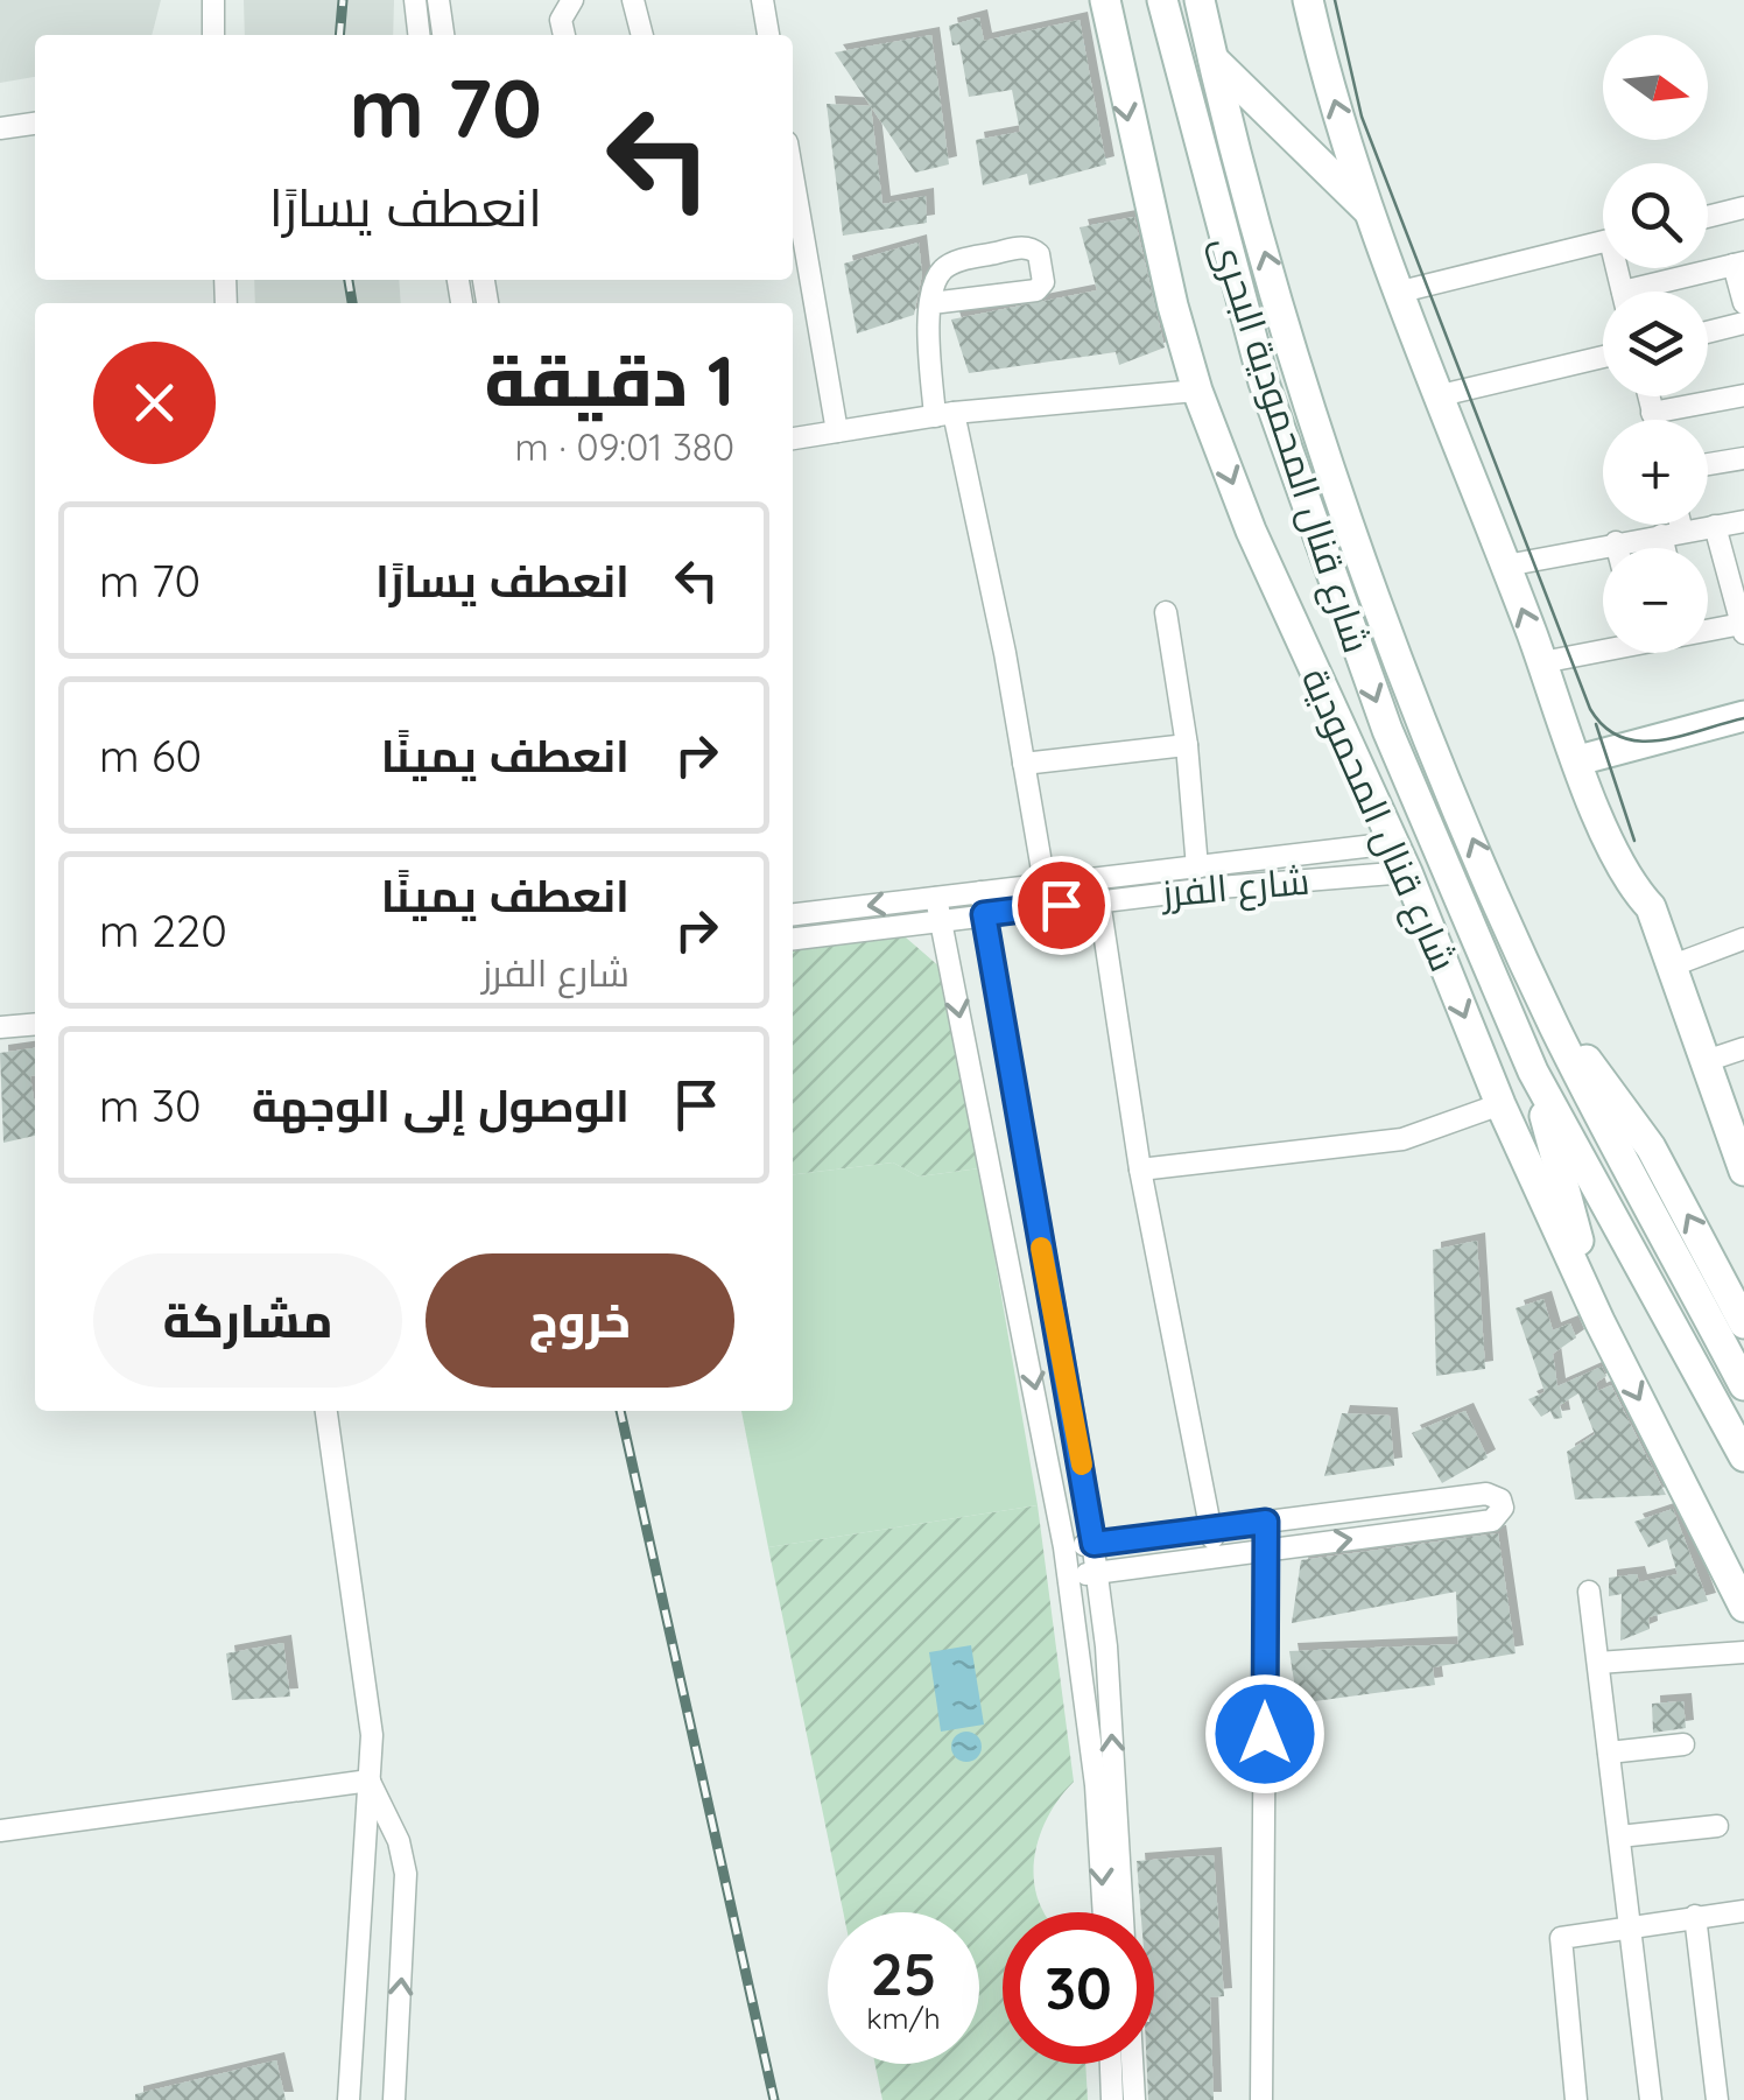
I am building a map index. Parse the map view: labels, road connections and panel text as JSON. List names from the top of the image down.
{
  "streets": {
    "main road": ["شارع قنال المحمودية البحرى", "شارع قنال المحمودية"],
    "street": ["شارع الفرز"]
  },
  "crossings": [
    ["شارع قنال المحمودية", "شارع الفرز"]
  ],
  "north": "right",
  "page": {
    "map_buttons": ["+", "−"],
    "turn": ["70 m", "انعطف يسارًا"],
    "heading": ["1 دقيقة", "380 m · 09:01"],
    "list": [
      {
        "name": "انعطف يسارًا",
        "value": "70 m"
      },
      {
        "name": "انعطف يمينًا",
        "value": "60 m"
      },
      {
        "name": "انعطف يمينًا",
        "note": "شارع الفرز",
        "value": "220 m"
      },
      {
        "name": "الوصول إلى الوجهة",
        "value": "30 m"
      }
    ],
    "buttons": ["خروج", "مشاركة"],
    "speed": "25 km/h",
    "limit": "30"
  }
}
